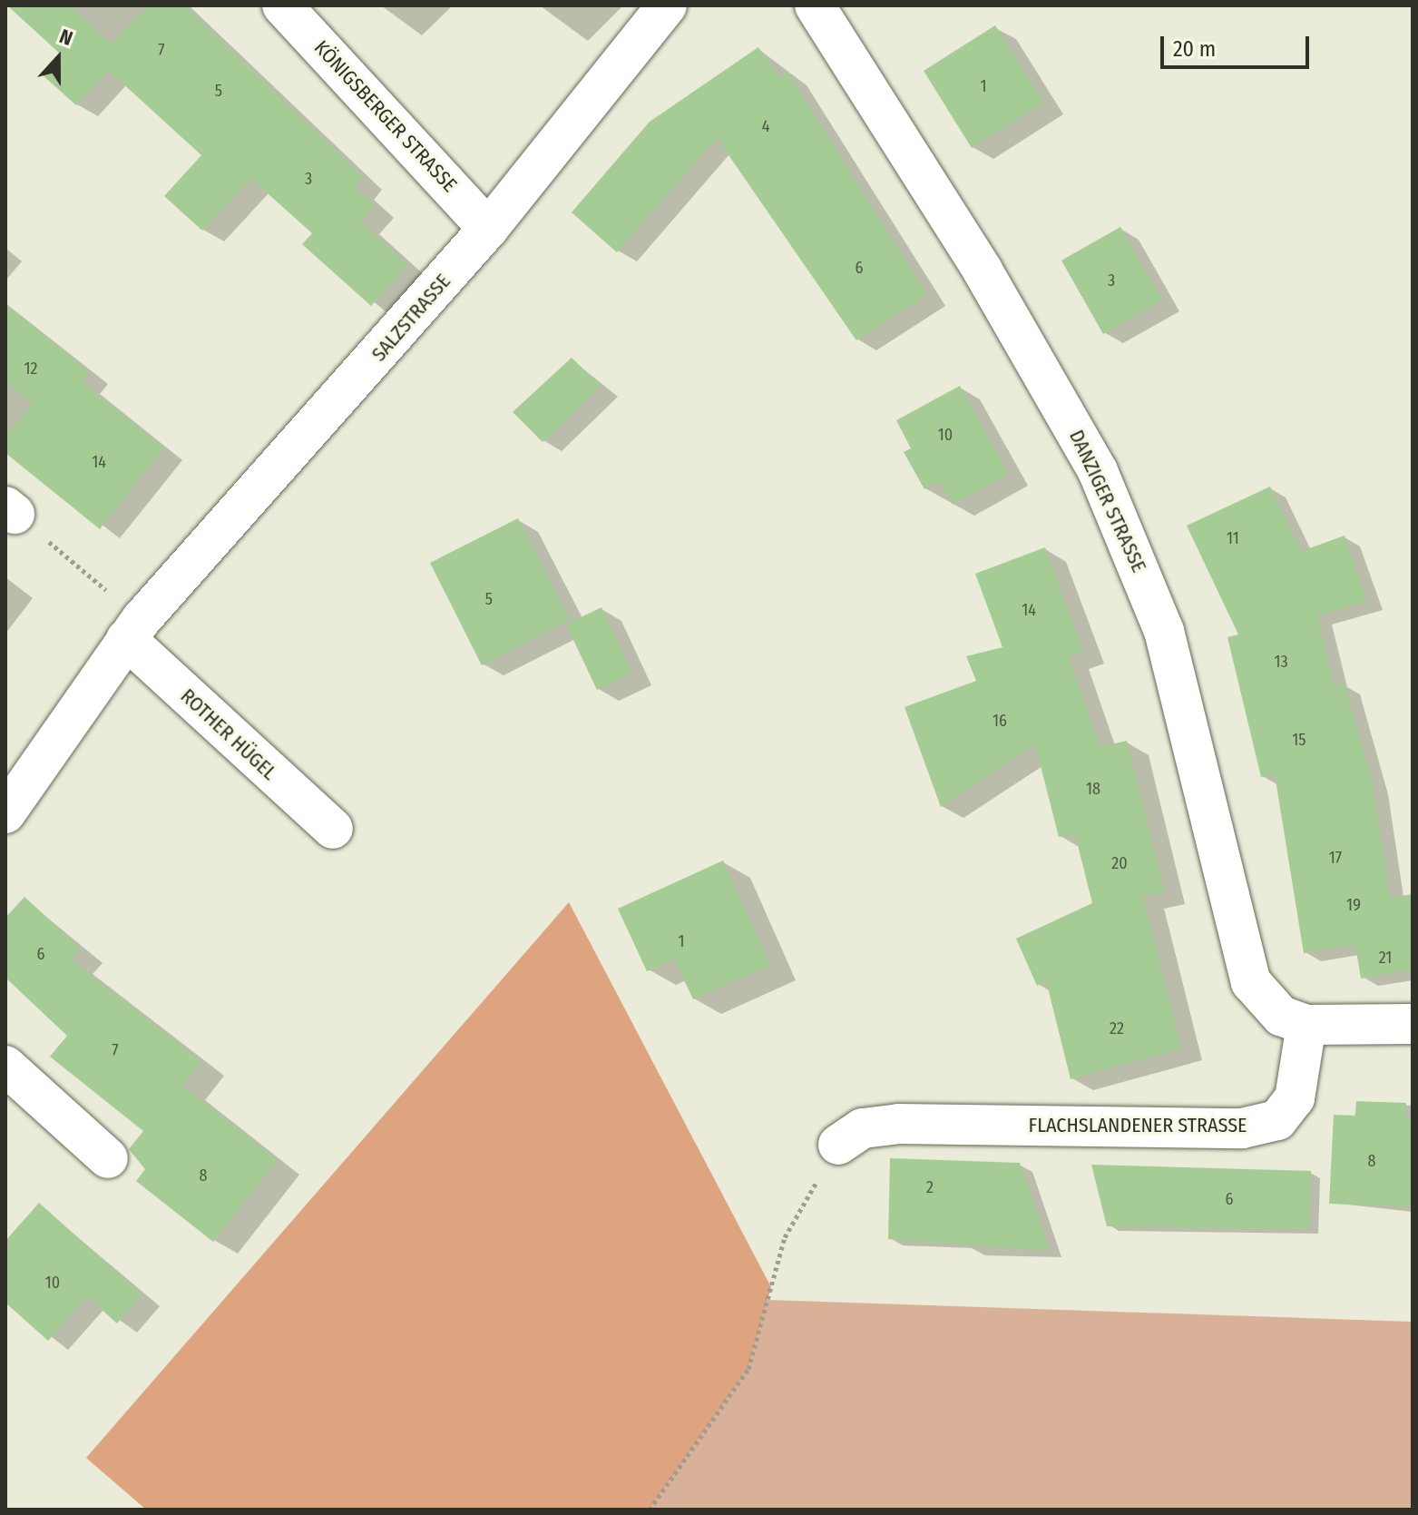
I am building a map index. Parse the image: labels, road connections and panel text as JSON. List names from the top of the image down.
{
  "streets": {
    "street": [
      "KÖNIGSBERGER STRASSE",
      "SALZSTRASSE",
      "DANZIGER STRASSE",
      "ROTHER HÜGEL",
      "FLACHSLANDENER STRASSE"
    ]
  },
  "crossings": [
    ["KÖNIGSBERGER STRASSE", "SALZSTRASSE"],
    ["SALZSTRASSE", "ROTHER HÜGEL"],
    ["DANZIGER STRASSE", "FLACHSLANDENER STRASSE"]
  ],
  "house_numbers": [
    "7",
    "1",
    "5",
    "4",
    "3",
    "6",
    "3",
    "12",
    "10",
    "14",
    "11",
    "5",
    "14",
    "13",
    "16",
    "15",
    "18",
    "17",
    "20",
    "19",
    "1",
    "6",
    "21",
    "22",
    "7",
    "8",
    "8",
    "2",
    "6",
    "10"
  ],
  "scale_bar": "20 m",
  "north": "top"
}
